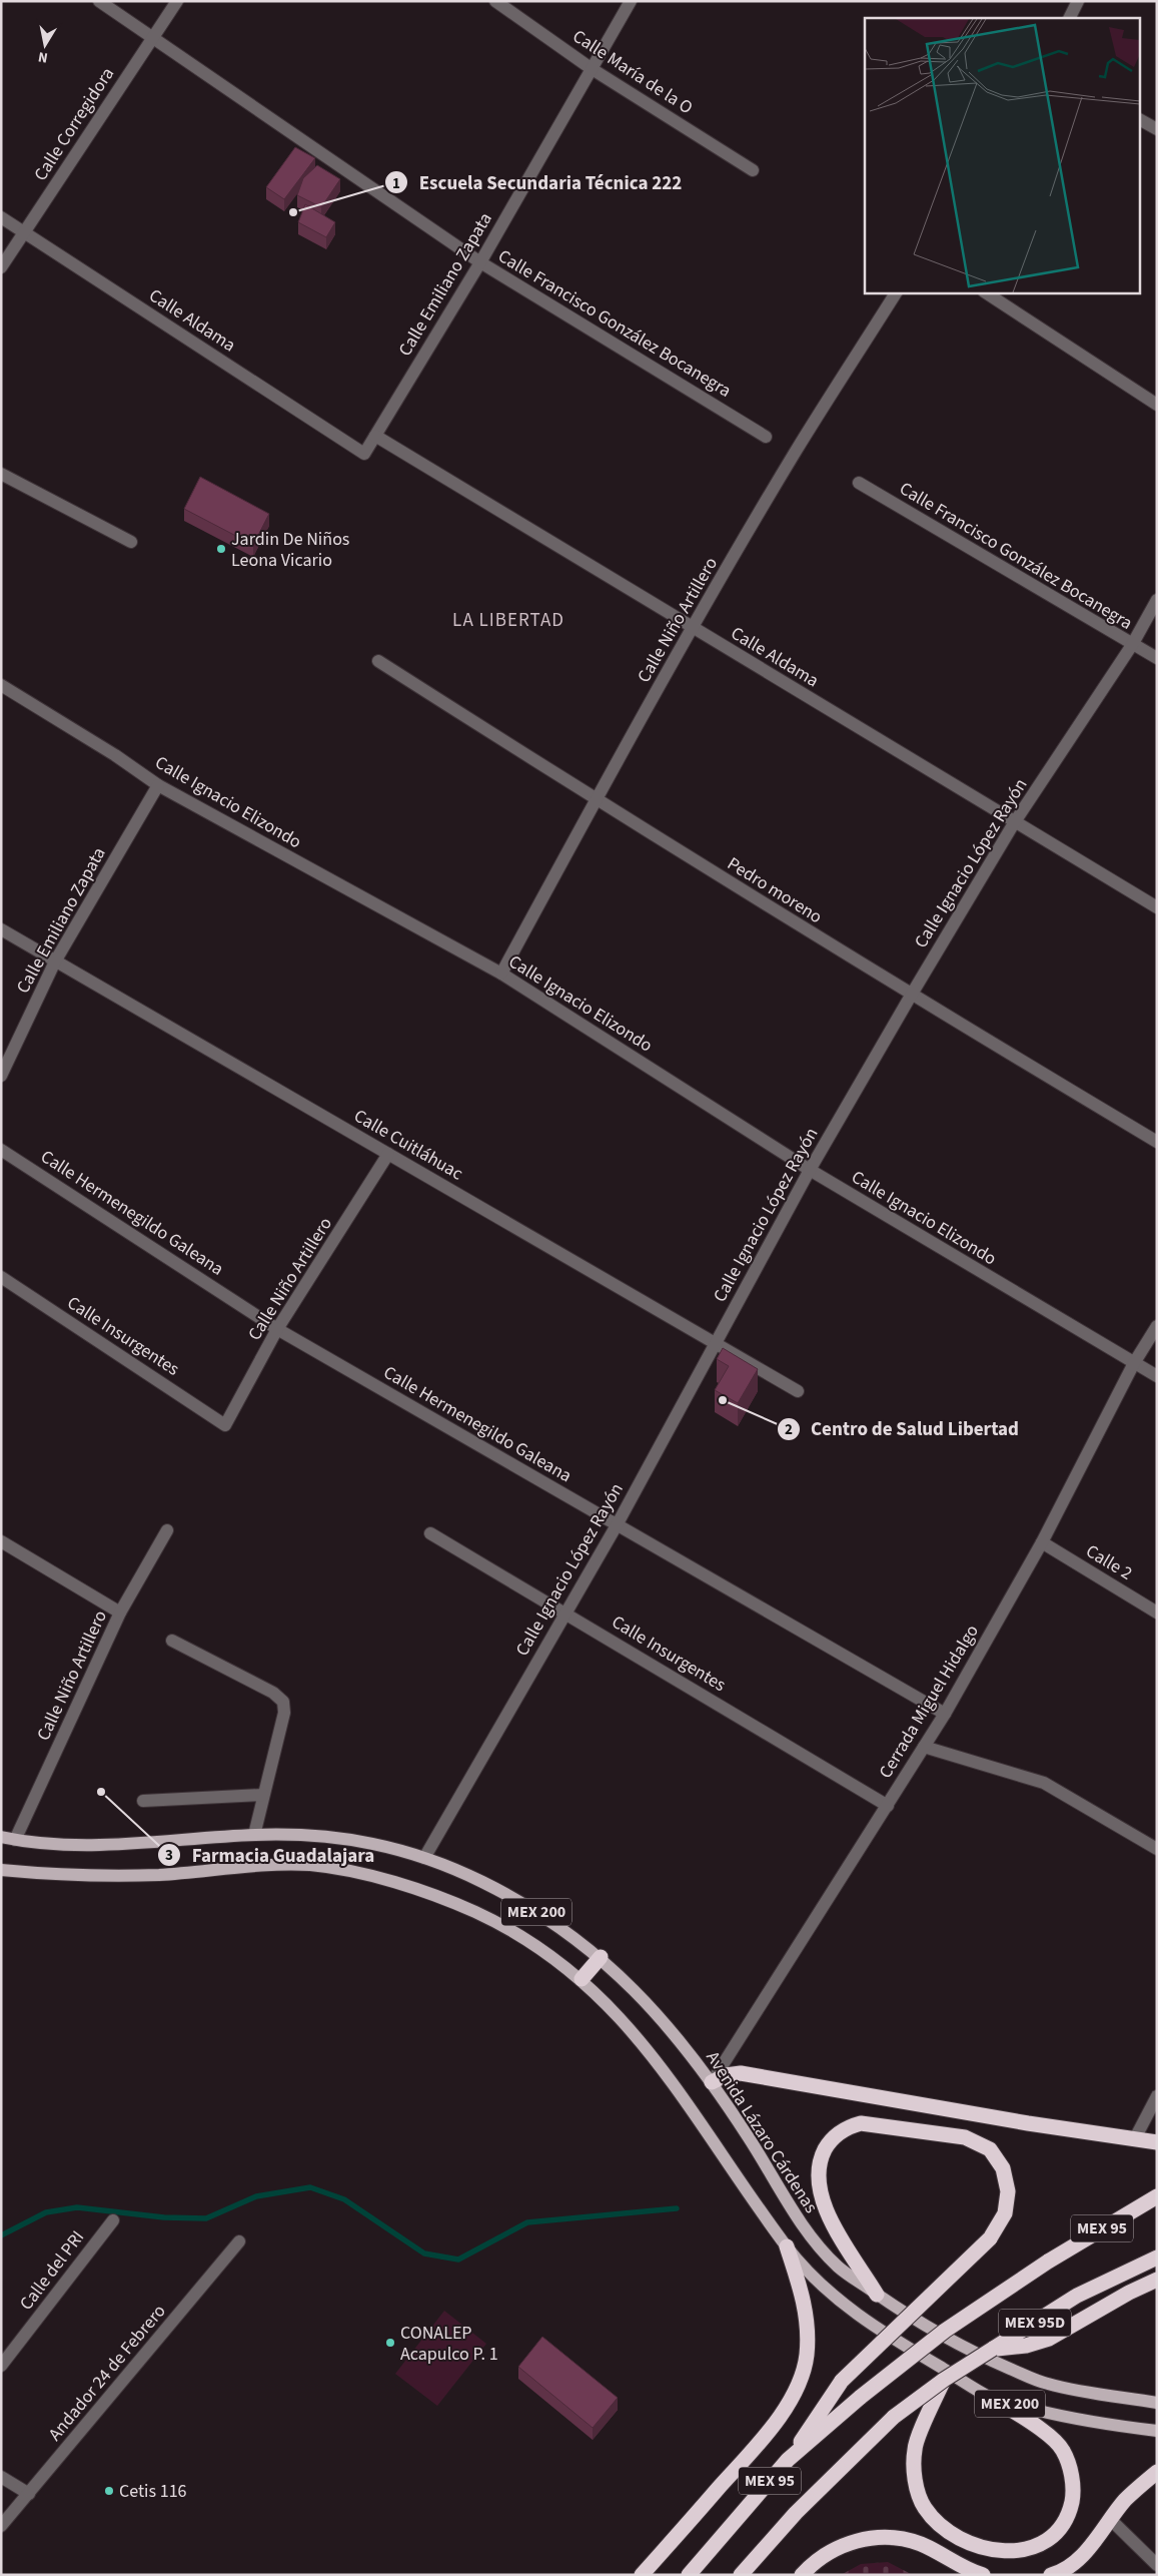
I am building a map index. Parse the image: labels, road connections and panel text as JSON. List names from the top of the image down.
{
  "streets": {
    "highway": ["MEX 95", "MEX 95D"],
    "main road": ["MEX 200", "Avenida Lázaro Cárdenas"],
    "street": [
      "Calle María de la O",
      "Calle Corregidora",
      "Calle Emiliano Zapata",
      "Calle Aldama",
      "Calle Francisco González Bocanegra",
      "Calle Niño Artillero",
      "Calle Ignacio Elizondo",
      "Calle Ignacio López Rayón",
      "Pedro moreno",
      "Calle Cuitláhuac",
      "Calle Hermenegildo Galeana",
      "Calle Insurgentes",
      "Calle 2",
      "Cerrada Miguel Hidalgo",
      "Calle del PRI",
      "Andador 24 de Febrero"
    ]
  },
  "crossings": [
    ["Calle María de la O", "Calle Emiliano Zapata"],
    ["Calle Corregidora", "Calle Aldama"],
    ["Calle Corregidora", "Calle Francisco González Bocanegra"],
    ["Calle Emiliano Zapata", "Calle Aldama"],
    ["Calle Emiliano Zapata", "Calle Francisco González Bocanegra"],
    ["Calle Emiliano Zapata", "Calle Ignacio Elizondo"],
    ["Calle Emiliano Zapata", "Calle Cuitláhuac"],
    ["Calle Aldama", "Calle Niño Artillero"],
    ["Calle Aldama", "Calle Ignacio López Rayón"],
    ["Calle Francisco González Bocanegra", "Calle Ignacio López Rayón"],
    ["Calle Niño Artillero", "Calle Ignacio Elizondo"],
    ["Calle Niño Artillero", "Pedro moreno"],
    ["Calle Niño Artillero", "Calle Cuitláhuac"],
    ["Calle Niño Artillero", "Calle Hermenegildo Galeana"],
    ["Calle Niño Artillero", "Calle Insurgentes"],
    ["Calle Niño Artillero", "Avenida Lázaro Cárdenas"],
    ["Calle Ignacio Elizondo", "Calle Ignacio López Rayón"],
    ["Calle Ignacio Elizondo", "Cerrada Miguel Hidalgo"],
    ["Calle Ignacio López Rayón", "Pedro moreno"],
    ["Calle Ignacio López Rayón", "Calle Cuitláhuac"],
    ["Calle Ignacio López Rayón", "Calle Hermenegildo Galeana"],
    ["Calle Ignacio López Rayón", "Calle Insurgentes"],
    ["Calle Ignacio López Rayón", "Avenida Lázaro Cárdenas"],
    ["Calle Hermenegildo Galeana", "Cerrada Miguel Hidalgo"],
    ["Calle Insurgentes", "Cerrada Miguel Hidalgo"],
    ["Calle 2", "Cerrada Miguel Hidalgo"],
    ["Cerrada Miguel Hidalgo", "Avenida Lázaro Cárdenas"],
    ["MEX 95", "MEX 95D"]
  ],
  "districts": ["LA LIBERTAD"],
  "places": [
    "Escuela Secundaria Técnica 222",
    "Jardin De Niños Leona Vicario",
    "Centro de Salud Libertad",
    "Farmacia Guadalajara",
    "CONALEP Acapulco P. 1",
    "Cetis 116"
  ],
  "north": "bottom"
}
